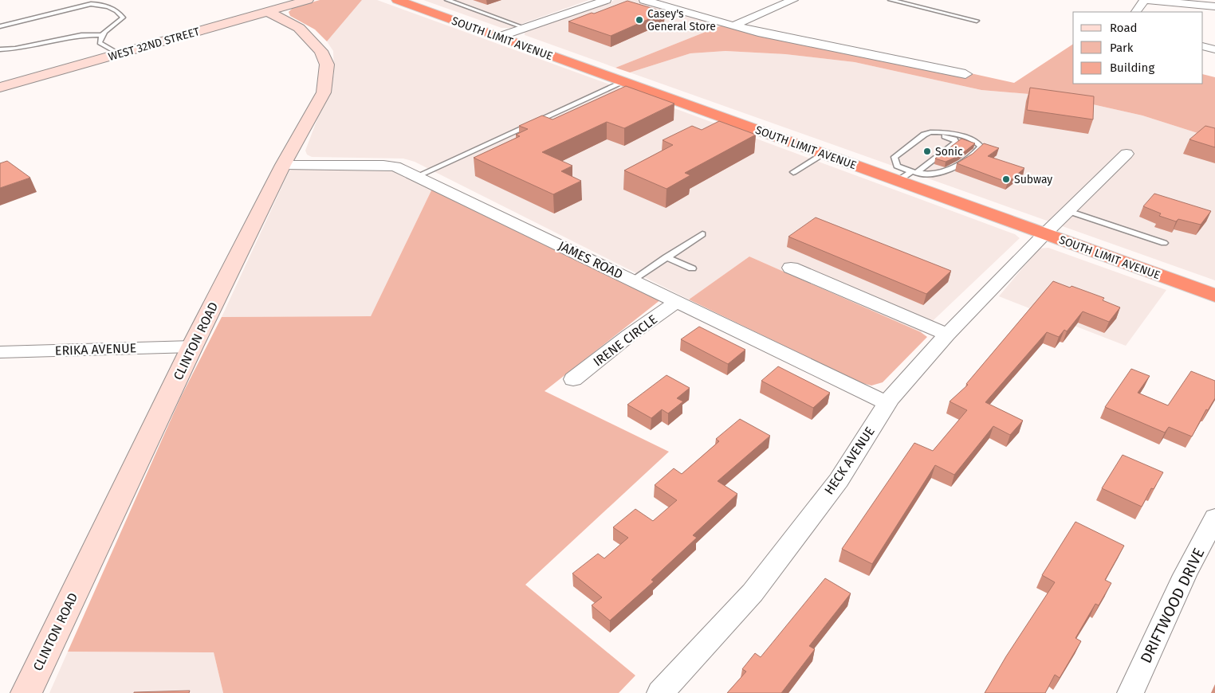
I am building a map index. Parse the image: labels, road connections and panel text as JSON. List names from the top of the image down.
{
  "streets": {
    "highway": ["SOUTH LIMIT AVENUE"],
    "street": [
      "WEST 32ND STREET",
      "JAMES ROAD",
      "IRENE CIRCLE",
      "CLINTON ROAD",
      "ERIKA AVENUE",
      "HECK AVENUE",
      "DRIFTWOOD DRIVE"
    ]
  },
  "crossings": [
    ["SOUTH LIMIT AVENUE", "HECK AVENUE"],
    ["WEST 32ND STREET", "CLINTON ROAD"],
    ["JAMES ROAD", "IRENE CIRCLE"],
    ["JAMES ROAD", "CLINTON ROAD"],
    ["JAMES ROAD", "HECK AVENUE"],
    ["CLINTON ROAD", "ERIKA AVENUE"]
  ],
  "places": ["Casey's General Store", "Sonic", "Subway"],
  "legend": ["Road", "Park", "Building"]
}
